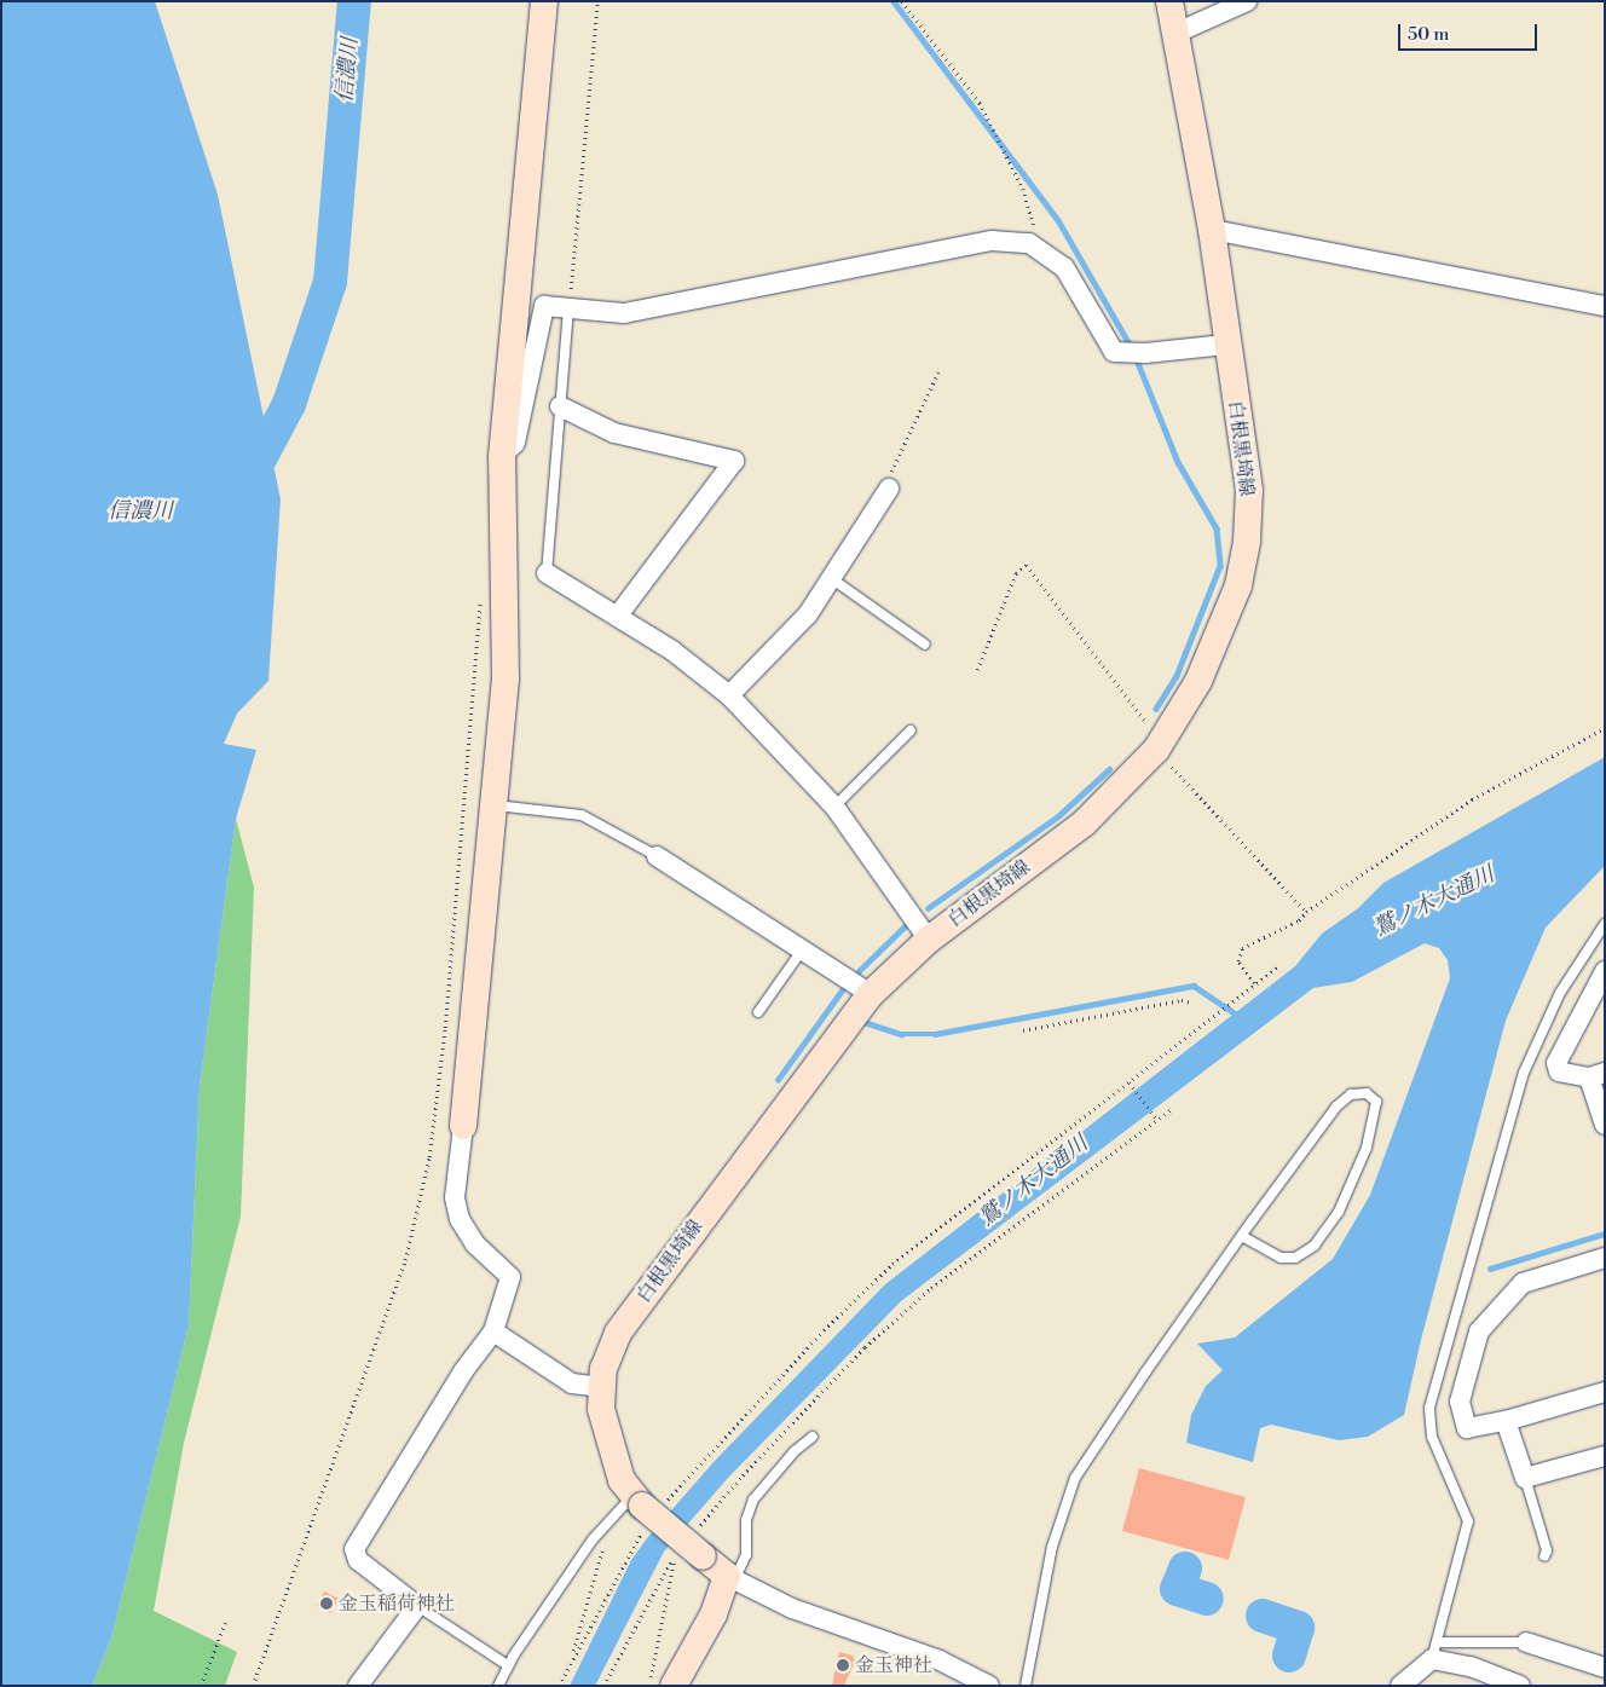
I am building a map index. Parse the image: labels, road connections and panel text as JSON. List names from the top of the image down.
{
  "streets": {
    "main road": ["白根黒埼線"]
  },
  "water": ["信濃川", "鷲ノ木大通川"],
  "places": ["金玉稲荷神社", "金玉神社"],
  "scale_bar": "50 m"
}
